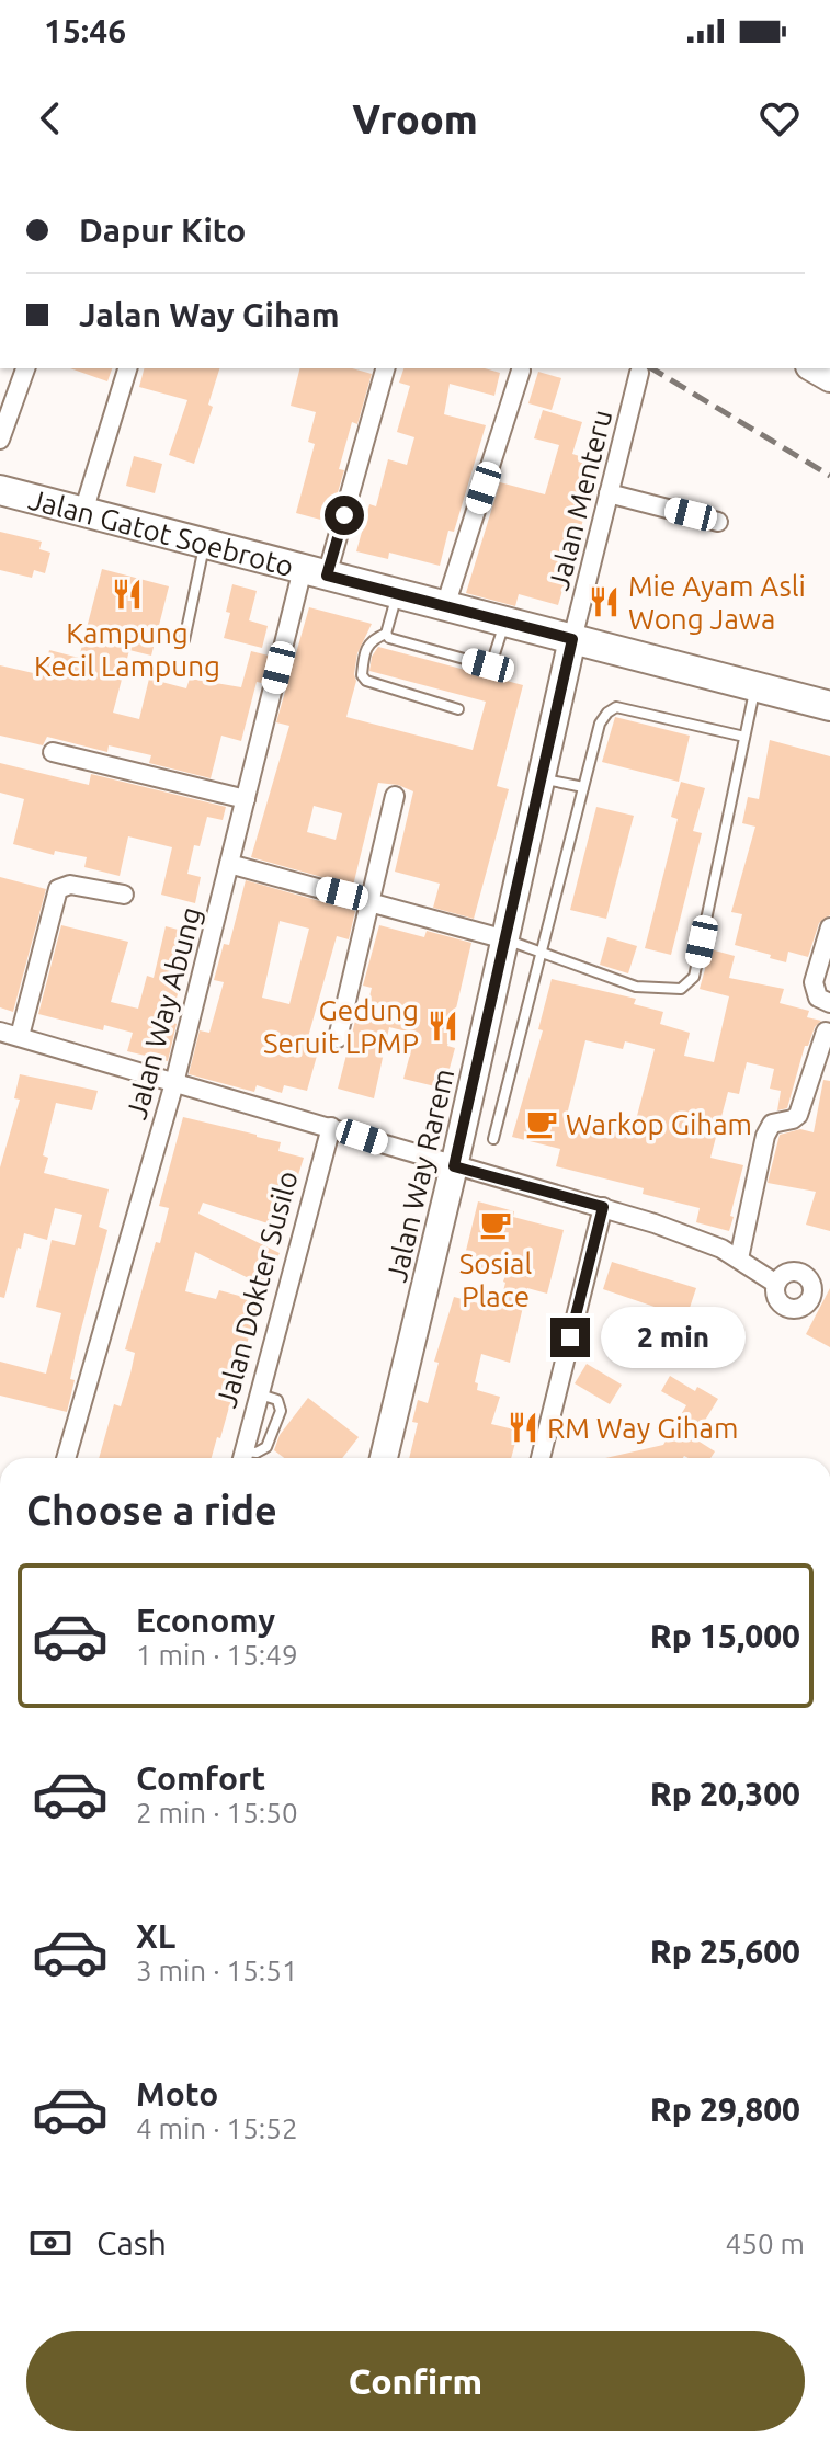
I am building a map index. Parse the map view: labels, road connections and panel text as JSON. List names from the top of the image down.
{
  "streets": {
    "main road": ["Jalan Gatot Soebroto"],
    "street": [
      "Jalan Menteru",
      "Jalan Way Abung",
      "Jalan Way Rarem",
      "Jalan Dokter Susilo"
    ]
  },
  "crossings": [
    ["Jalan Menteru", "Jalan Gatot Soebroto"],
    ["Jalan Menteru", "Jalan Way Rarem"],
    ["Jalan Gatot Soebroto", "Jalan Way Abung"],
    ["Jalan Gatot Soebroto", "Jalan Way Rarem"]
  ],
  "places": {
    "restaurant": [
      "Kampung Kecil Lampung",
      "Mie Ayam Asli Wong Jawa",
      "Gedung Seruit LPMP",
      "RM Way Giham"
    ],
    "cafe": ["Warkop Giham", "Sosial Place"]
  },
  "page": {
    "status": "15:46",
    "header": "Vroom",
    "banner": ["Dapur Kito", "Jalan Way Giham"],
    "bubble": "2 min",
    "heading": "Choose a ride",
    "list": [
      {
        "name": "Economy",
        "note": "1 min · 15:49",
        "value": "Rp 15,000"
      },
      {
        "name": "Comfort",
        "note": "2 min · 15:50",
        "value": "Rp 20,300"
      },
      {
        "name": "XL",
        "note": "3 min · 15:51",
        "value": "Rp 25,600"
      },
      {
        "name": "Moto",
        "note": "4 min · 15:52",
        "value": "Rp 29,800"
      }
    ],
    "pay": ["Cash", "450 m"],
    "buttons": "Confirm"
  }
}
